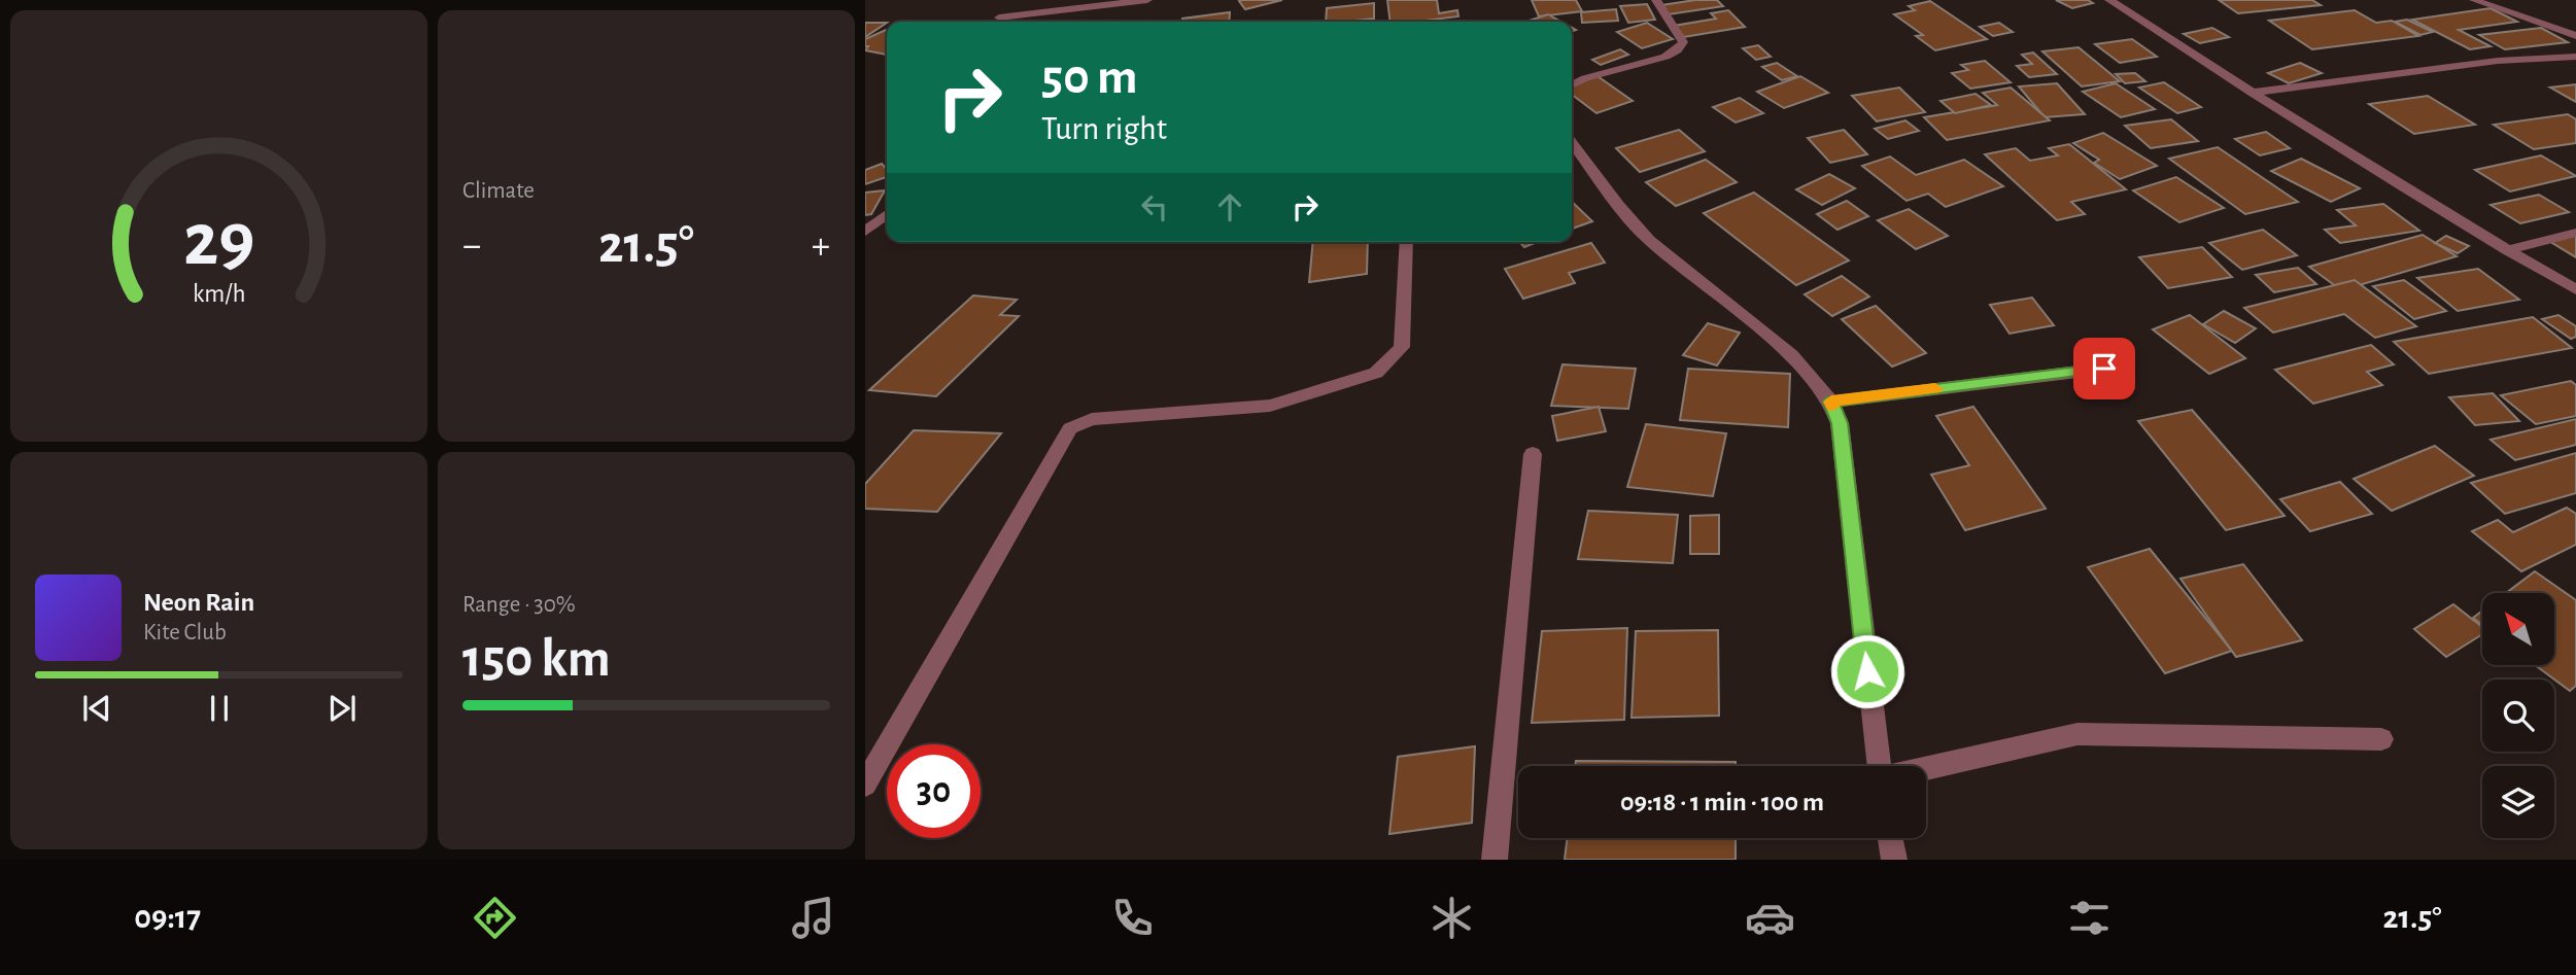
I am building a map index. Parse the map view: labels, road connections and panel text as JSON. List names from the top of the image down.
{
  "north": "top left",
  "page": {
    "tile": [
      "Climate",
      ["Range · 30%", "150 km"]
    ],
    "turn": ["50 m", "Turn right"],
    "heat": ["−", "21.5°", "+"],
    "song": ["Neon Rain", "Kite Club"],
    "limit": "30",
    "trip": "09:18 · 1 min · 100 m",
    "tabs": ["09:17", "21.5°"],
    "gauge": ["29", "km/h"]
  }
}
